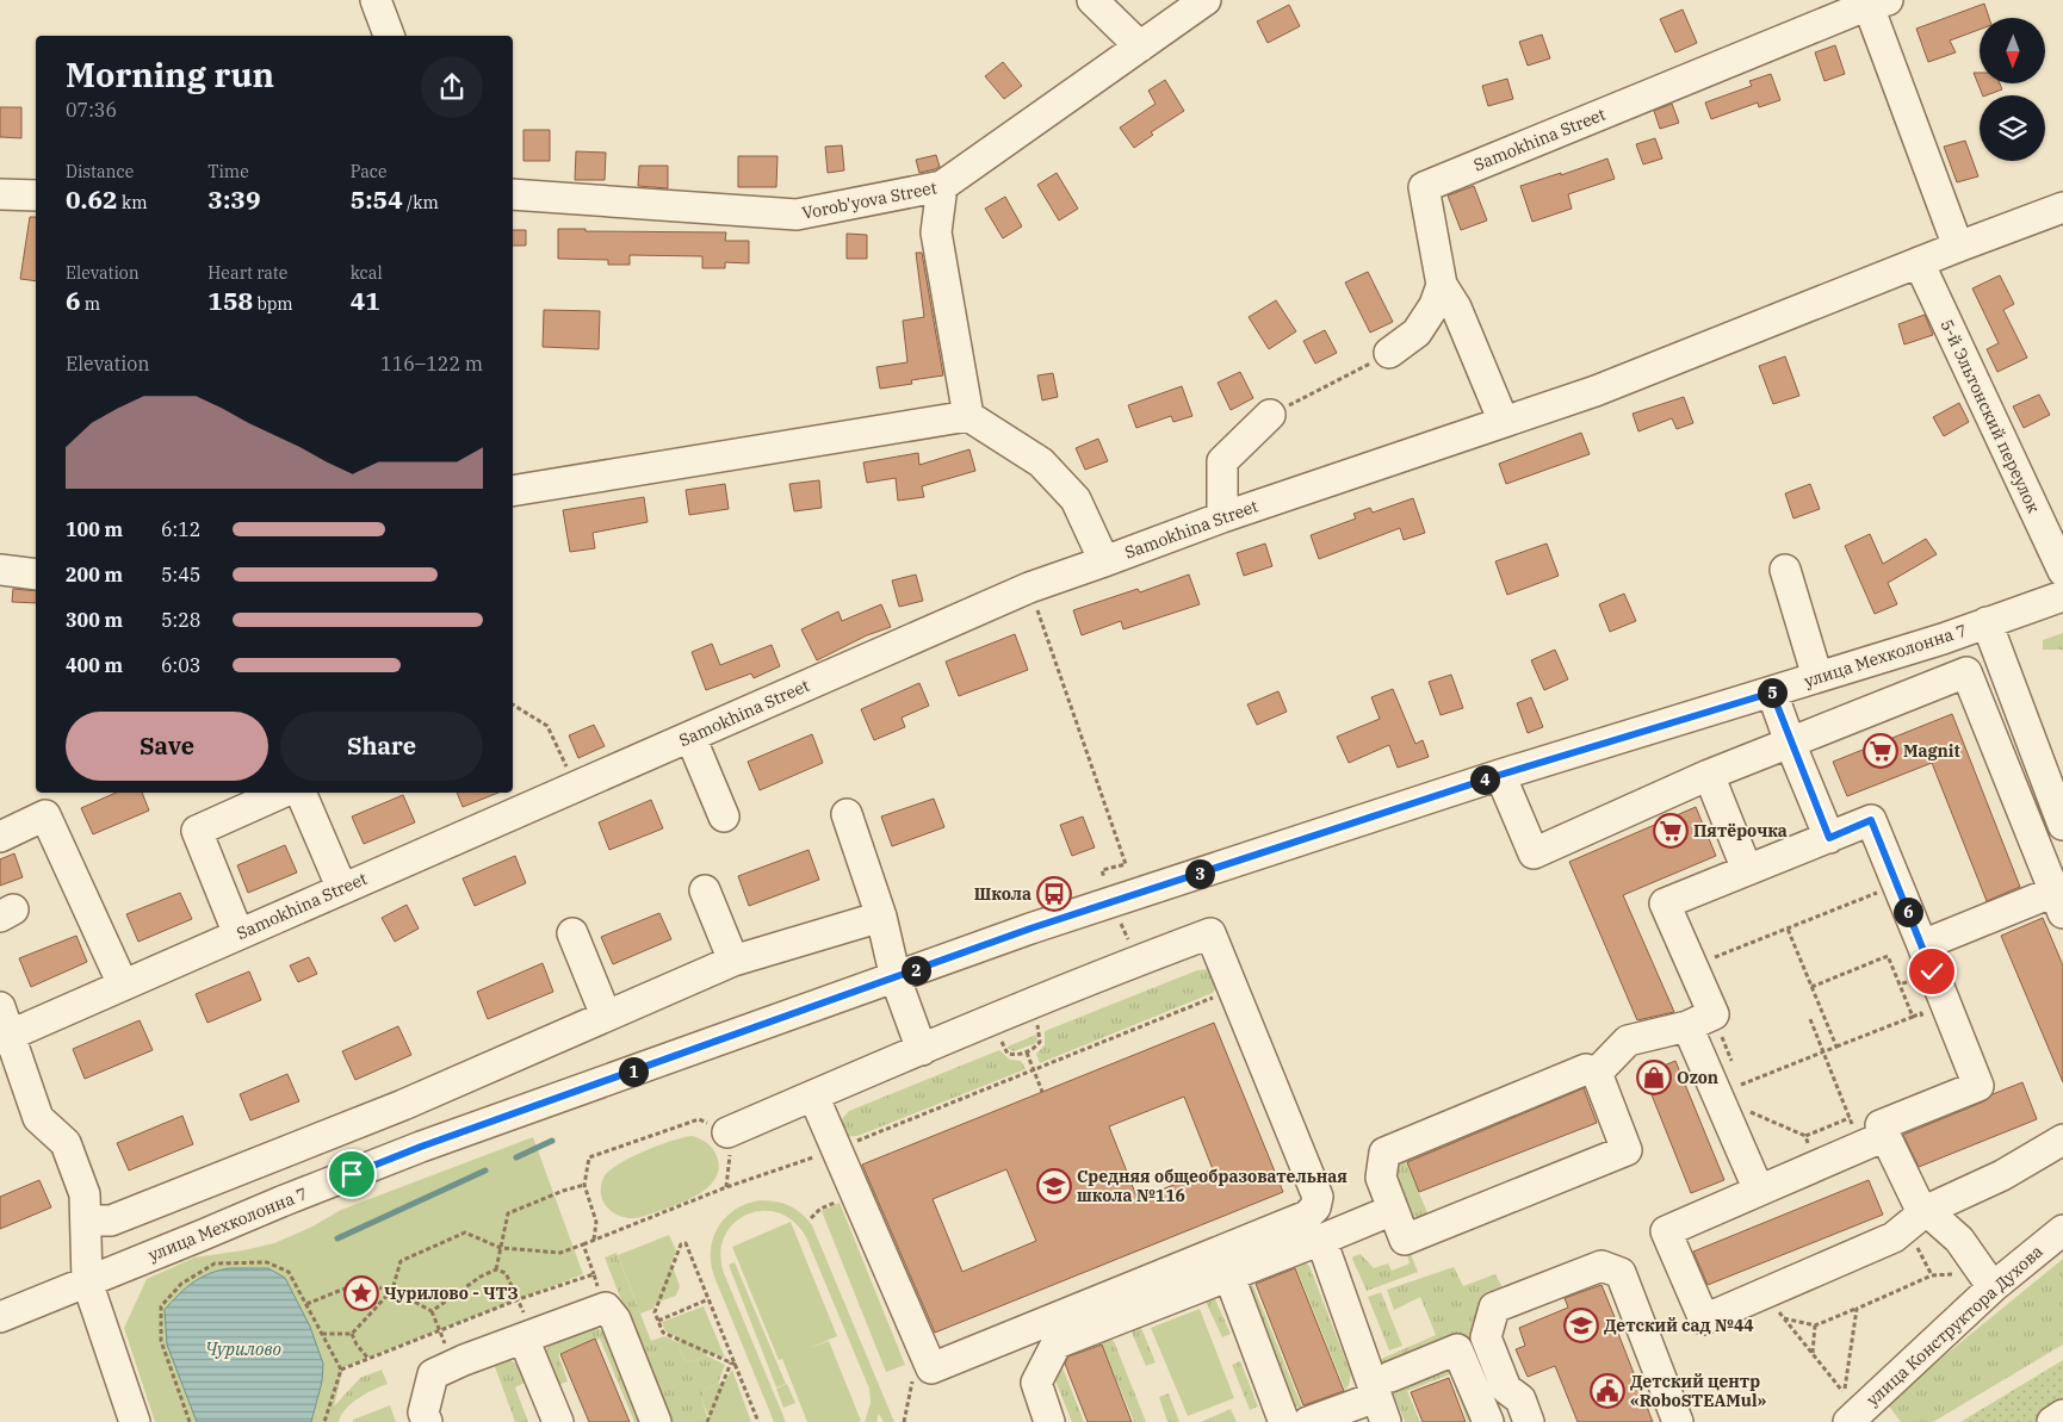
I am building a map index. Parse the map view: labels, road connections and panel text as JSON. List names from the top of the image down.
{
  "streets": {
    "street": [
      "Samokhina Street",
      "Vorob'yova Street",
      "5-й Эльтонский переулок",
      "улица Мехколонна 7",
      "улица Конструктора Духова"
    ]
  },
  "crossings": [
    ["Samokhina Street", "5-й Эльтонский переулок"]
  ],
  "water": ["Чурилово"],
  "places": {
    "supermarket": ["Magnit", "Пятёрочка"],
    "bus stop": ["Школа"],
    "shop": ["Ozon"],
    "school or university": ["Средняя общеобразовательная школа №116", "Детский сад №44"],
    "place": ["Чурилово - ЧТЗ"],
    "public building": ["Детский центр «RoboSTEAMul»"]
  },
  "north": "bottom",
  "page": {
    "heading": ["Morning run", "07:36"],
    "stats": [
      ["Distance", "0.62 km"],
      ["Time", "3:39"],
      ["Pace", "5:54 /km"],
      ["Elevation", "6 m"],
      ["Heart rate", "158 bpm"],
      ["kcal", "41"]
    ],
    "chart": ["Elevation", "116–122 m"],
    "list": [
      {
        "name": "100 m",
        "note": "6:12"
      },
      {
        "name": "200 m",
        "note": "5:45"
      },
      {
        "name": "300 m",
        "note": "5:28"
      },
      {
        "name": "400 m",
        "note": "6:03"
      }
    ],
    "pins": [
      "5",
      "4",
      "3",
      "6",
      "2",
      "1"
    ],
    "buttons": ["Save", "Share"]
  }
}
